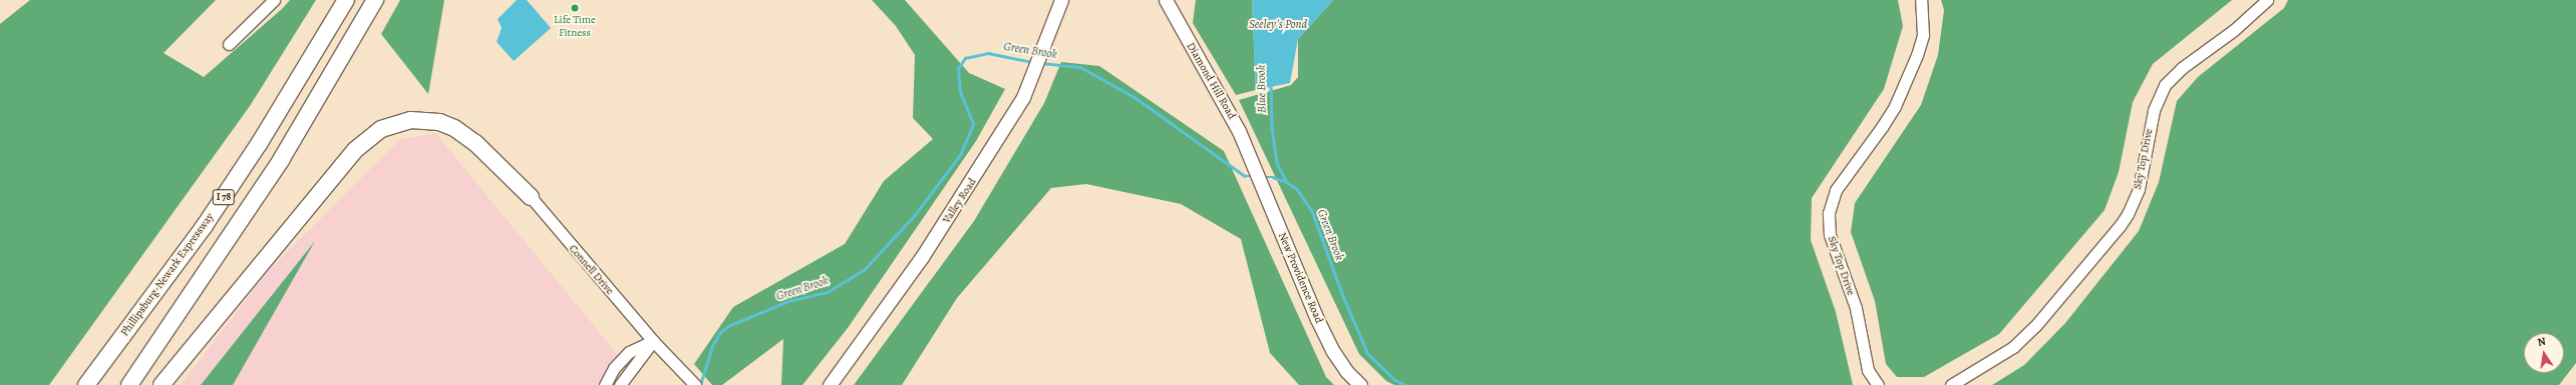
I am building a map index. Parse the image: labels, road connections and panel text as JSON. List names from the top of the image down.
{
  "streets": {
    "highway": ["I 78", "Phillipsburg-Newark Expressway"],
    "main road": ["Diamond Hill Road", "Valley Road", "New Providence Road"],
    "street": ["Sky Top Drive", "Connell Drive"]
  },
  "crossings": [
    ["Diamond Hill Road", "New Providence Road"]
  ],
  "water": ["Seeley's Pond", "Green Brook", "Blue Brook"],
  "places": ["Life Time Fitness"],
  "north": "top"
}
